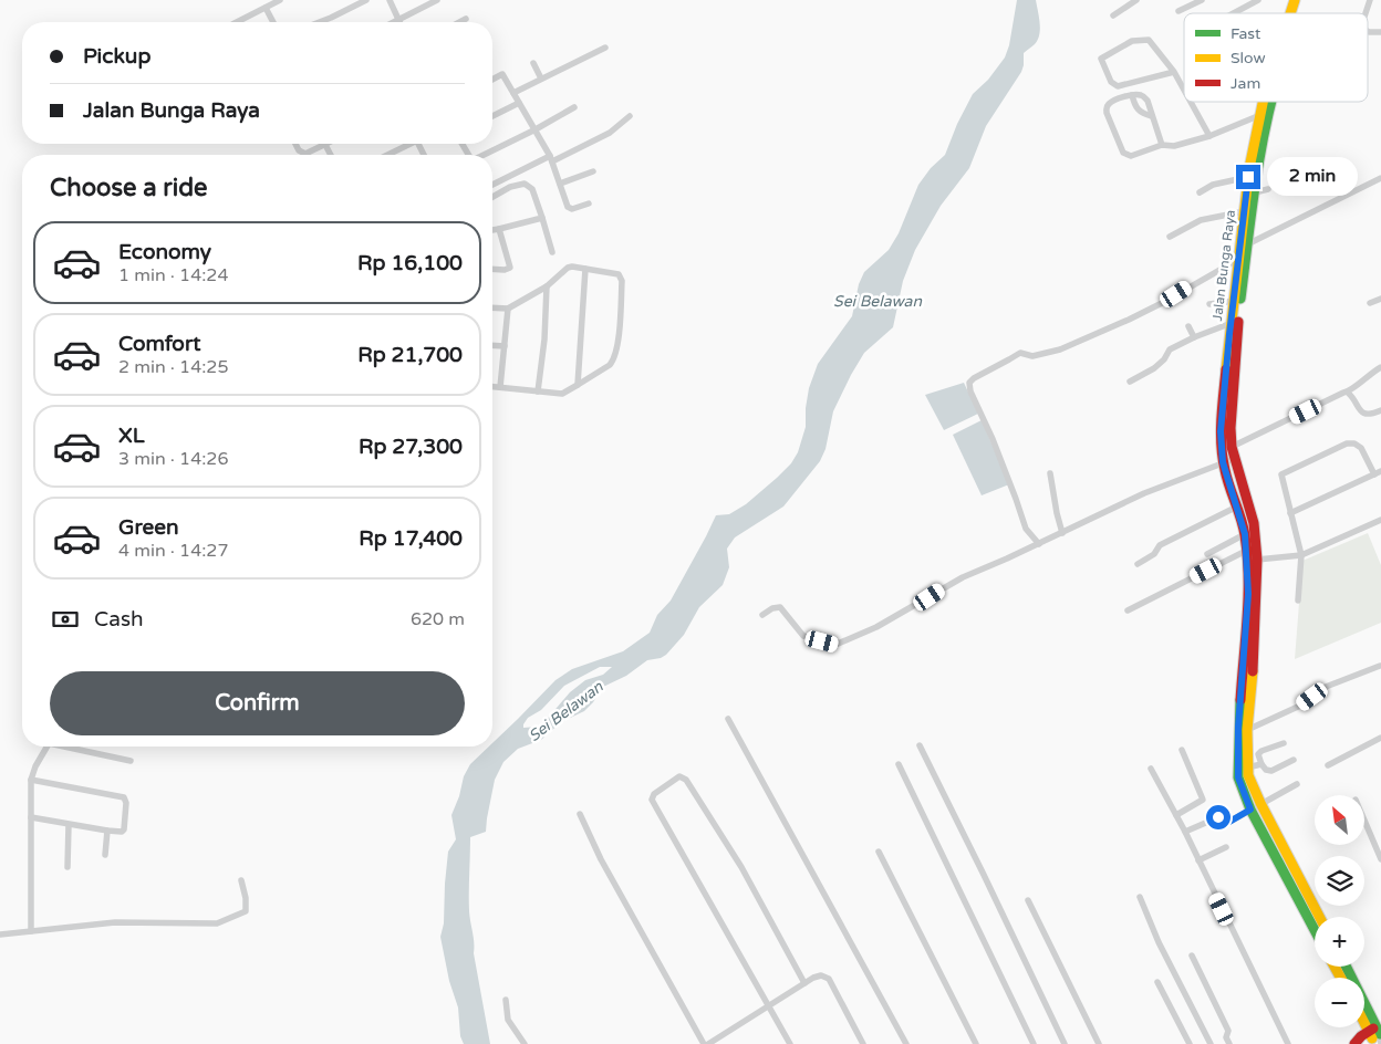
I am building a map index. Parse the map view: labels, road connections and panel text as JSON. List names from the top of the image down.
{
  "streets": {
    "main road": ["Jalan Bunga Raya"]
  },
  "water": ["Sei Belawan"],
  "legend": ["Fast", "Slow", "Jam"],
  "north": "top left",
  "page": {
    "banner": ["Pickup", "Jalan Bunga Raya"],
    "heading": "Choose a ride",
    "bubble": "2 min",
    "list": [
      {
        "name": "Economy",
        "note": "1 min · 14:24",
        "value": "Rp 16,100"
      },
      {
        "name": "Comfort",
        "note": "2 min · 14:25",
        "value": "Rp 21,700"
      },
      {
        "name": "XL",
        "note": "3 min · 14:26",
        "value": "Rp 27,300"
      },
      {
        "name": "Green",
        "note": "4 min · 14:27",
        "value": "Rp 17,400"
      }
    ],
    "pay": ["Cash", "620 m"],
    "buttons": "Confirm",
    "map_buttons": ["+", "−"]
  }
}
